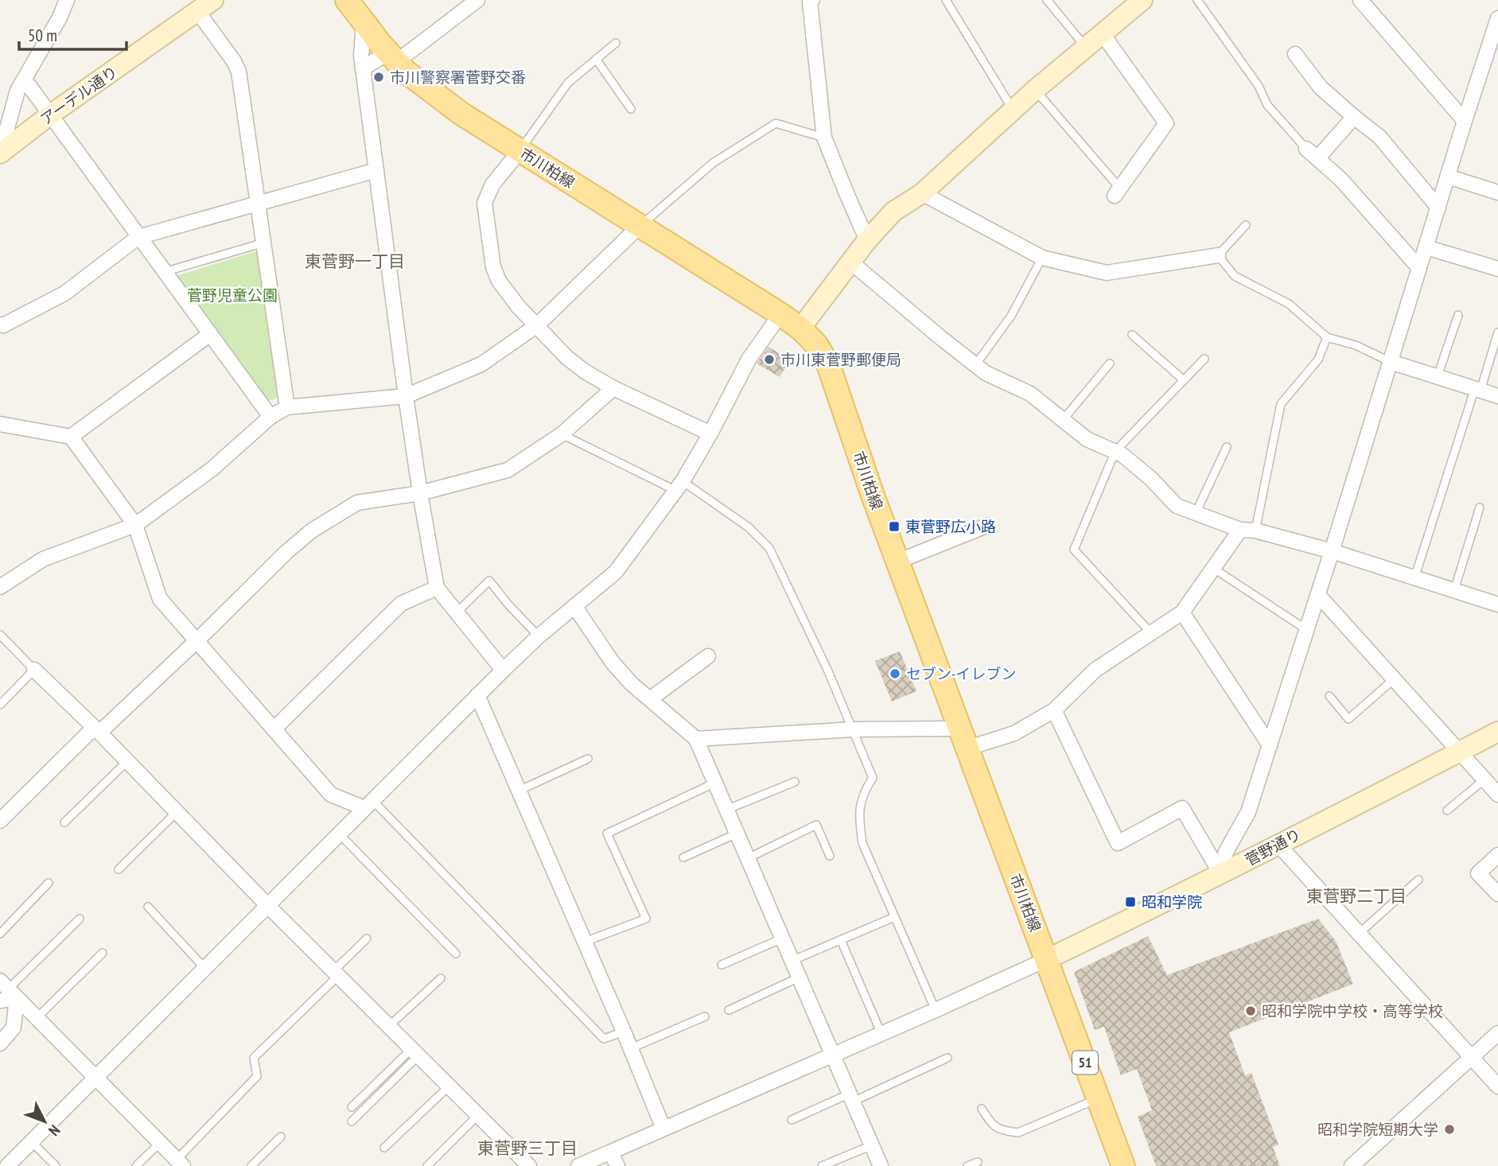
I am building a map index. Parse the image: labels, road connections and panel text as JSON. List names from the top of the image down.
{
  "streets": {
    "main road": ["市川柏線", "51"],
    "street": ["アーデル通り", "菅野通り"]
  },
  "crossings": [
    ["市川柏線", "菅野通り"]
  ],
  "districts": ["東菅野一丁目", "東菅野二丁目", "東菅野三丁目"],
  "parks": ["菅野児童公園"],
  "places": {
    "other": [
      "市川警察署菅野交番",
      "市川東菅野郵便局",
      "セブン-イレブン",
      "昭和学院中学校・高等学校",
      "昭和学院短期大学"
    ],
    "transit": ["東菅野広小路", "昭和学院"]
  },
  "scale_bar": "50 m",
  "north": "bottom right"
}
